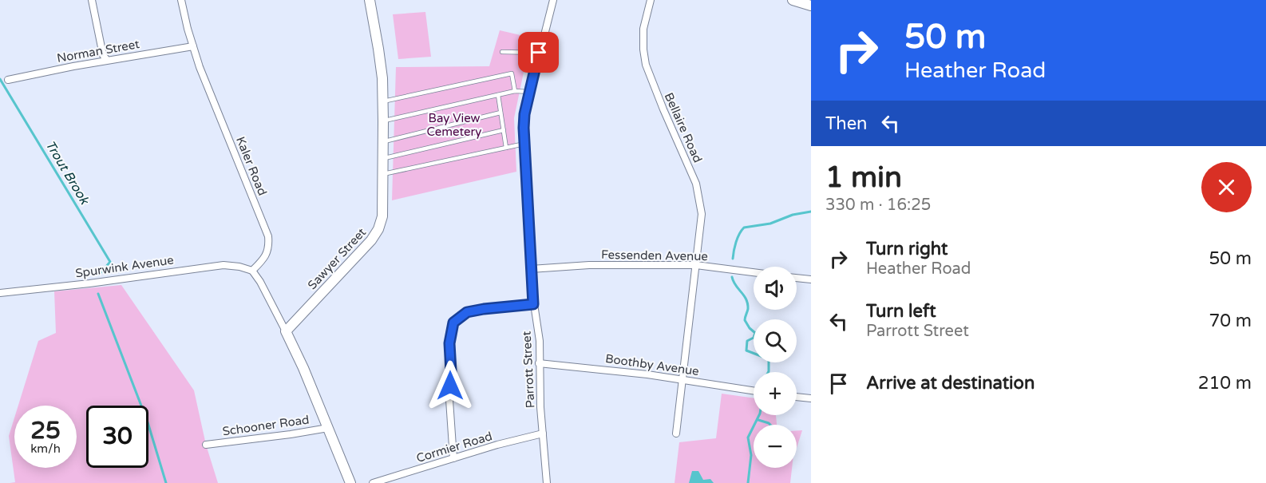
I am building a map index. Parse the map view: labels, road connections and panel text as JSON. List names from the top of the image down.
{
  "streets": {
    "street": [
      "Norman Street",
      "Bellaire Road",
      "Kaler Road",
      "Fessenden Avenue",
      "Sawyer Street",
      "Spurwink Avenue",
      "Boothby Avenue",
      "Parrott Street",
      "Schooner Road",
      "Cormier Road"
    ]
  },
  "crossings": [
    ["Norman Street", "Kaler Road"],
    ["Bellaire Road", "Fessenden Avenue"],
    ["Bellaire Road", "Boothby Avenue"],
    ["Kaler Road", "Spurwink Avenue"],
    ["Fessenden Avenue", "Parrott Street"],
    ["Boothby Avenue", "Parrott Street"],
    ["Parrott Street", "Cormier Road"]
  ],
  "water": ["Trout Brook"],
  "parks": ["Bay View Cemetery"],
  "page": {
    "turn": ["50 m", "Heather Road"],
    "then": "Then",
    "heading": ["1 min", "330 m · 16:25"],
    "list": [
      {
        "name": "Turn right",
        "note": "Heather Road",
        "value": "50 m"
      },
      {
        "name": "Turn left",
        "note": "Parrott Street",
        "value": "70 m"
      },
      {
        "name": "Arrive at destination",
        "value": "210 m"
      }
    ],
    "map_buttons": ["+", "−"],
    "speed": "25 km/h",
    "limit": "30"
  }
}
